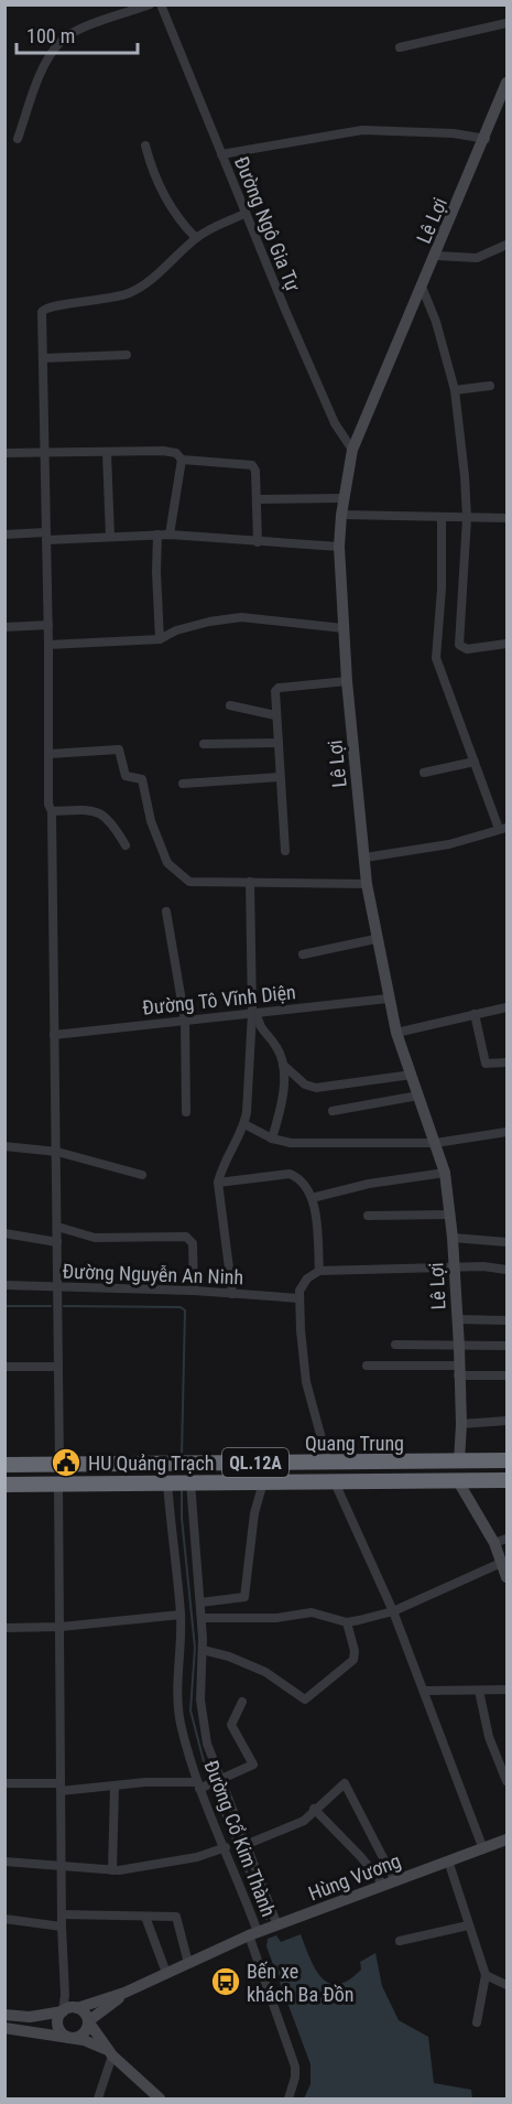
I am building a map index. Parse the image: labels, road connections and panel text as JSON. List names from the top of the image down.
{
  "streets": {
    "highway": ["Quang Trung", "QL.12A"],
    "street": [
      "Lê Lợi",
      "Đường Ngô Gia Tự",
      "Đường Tô Vĩnh Diện",
      "Đường Nguyễn An Ninh",
      "Đường Cổ Kim Thành",
      "Hùng Vương"
    ]
  },
  "crossings": [
    ["Lê Lợi", "Đường Ngô Gia Tự"],
    ["Lê Lợi", "Đường Tô Vĩnh Diện"],
    ["Lê Lợi", "Quang Trung"],
    ["Quang Trung", "Đường Cổ Kim Thành"],
    ["Đường Cổ Kim Thành", "Hùng Vương"]
  ],
  "places": {
    "public building": ["HU Quảng Trạch"],
    "bus stop": ["Bến xe khách Ba Đồn"]
  },
  "scale_bar": "100 m"
}
